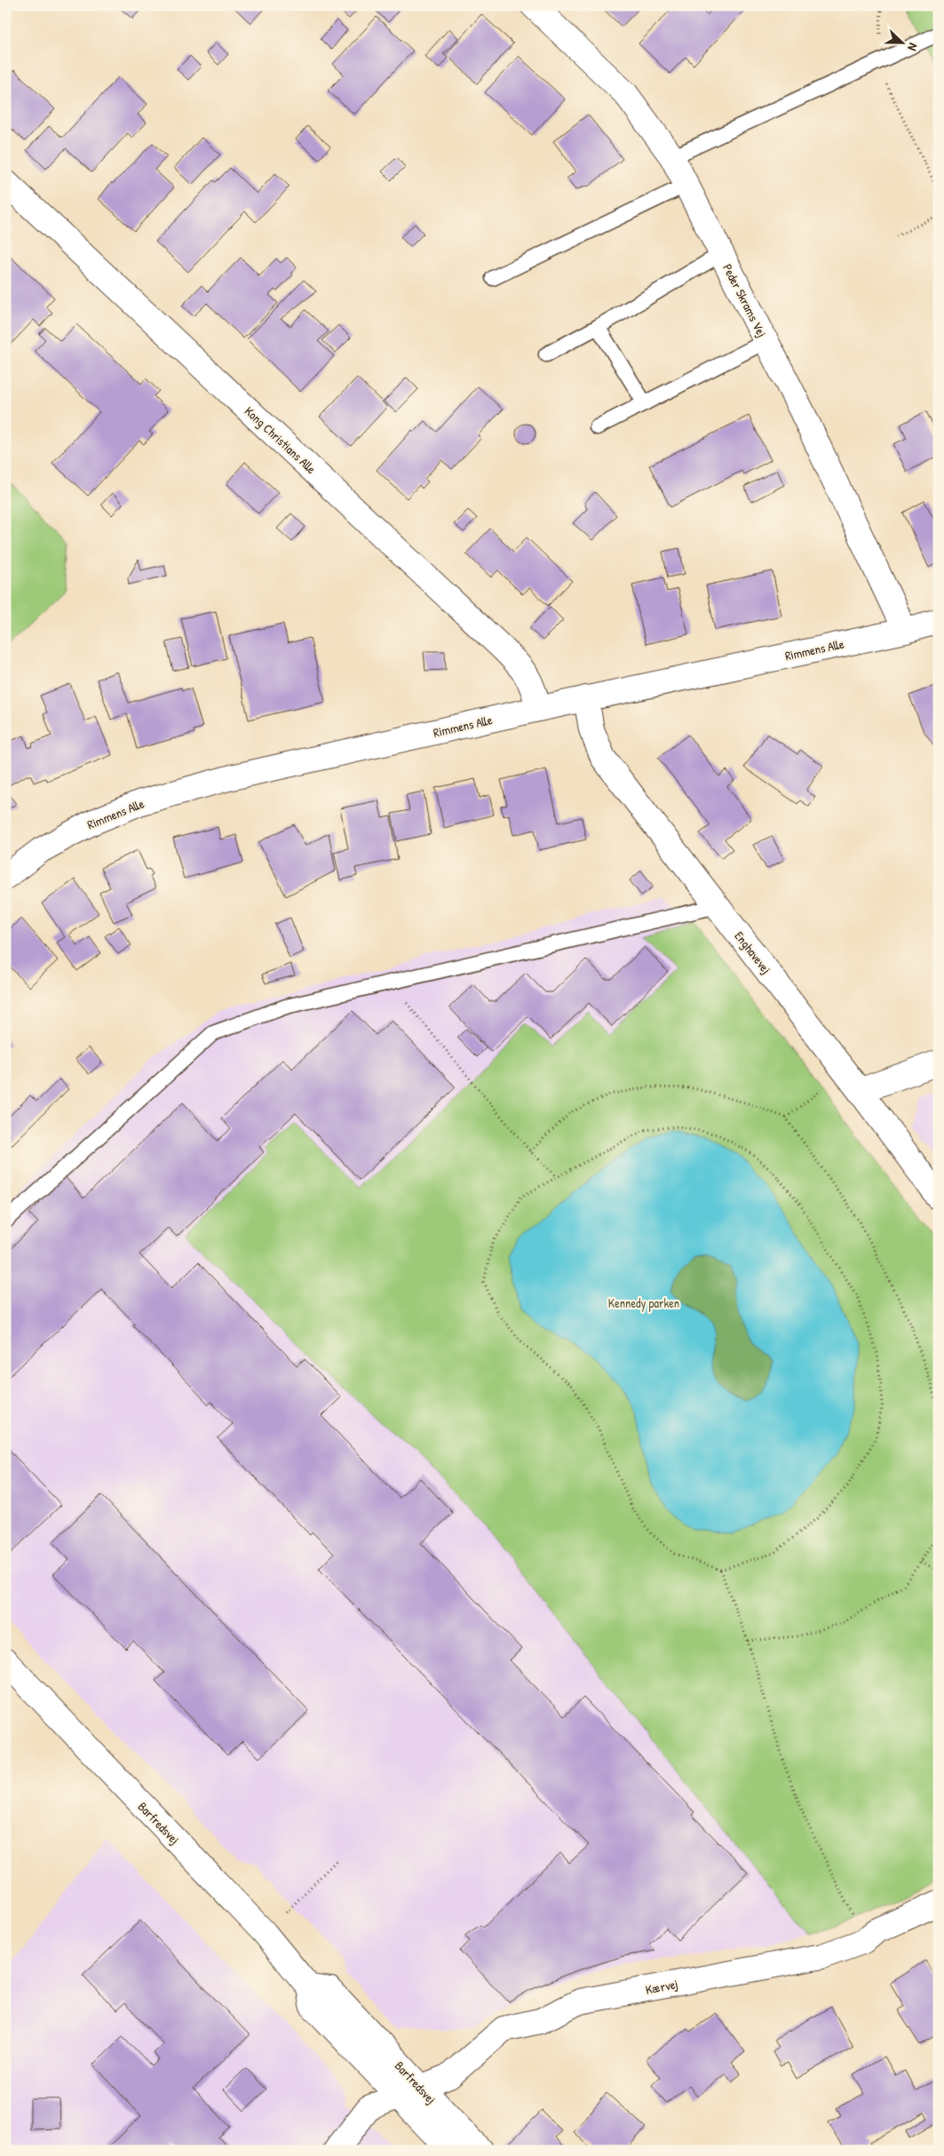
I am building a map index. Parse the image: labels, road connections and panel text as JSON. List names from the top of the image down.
{
  "streets": {
    "street": [
      "Peder Skrams Vej",
      "Kong Christians Alle",
      "Rimmens Alle",
      "Enghavevej",
      "Barfredsvej",
      "Kærvej"
    ]
  },
  "crossings": [
    ["Peder Skrams Vej", "Rimmens Alle"],
    ["Kong Christians Alle", "Rimmens Alle"],
    ["Rimmens Alle", "Enghavevej"],
    ["Barfredsvej", "Kærvej"]
  ],
  "parks": ["Kennedy parken"],
  "north": "right"
}
